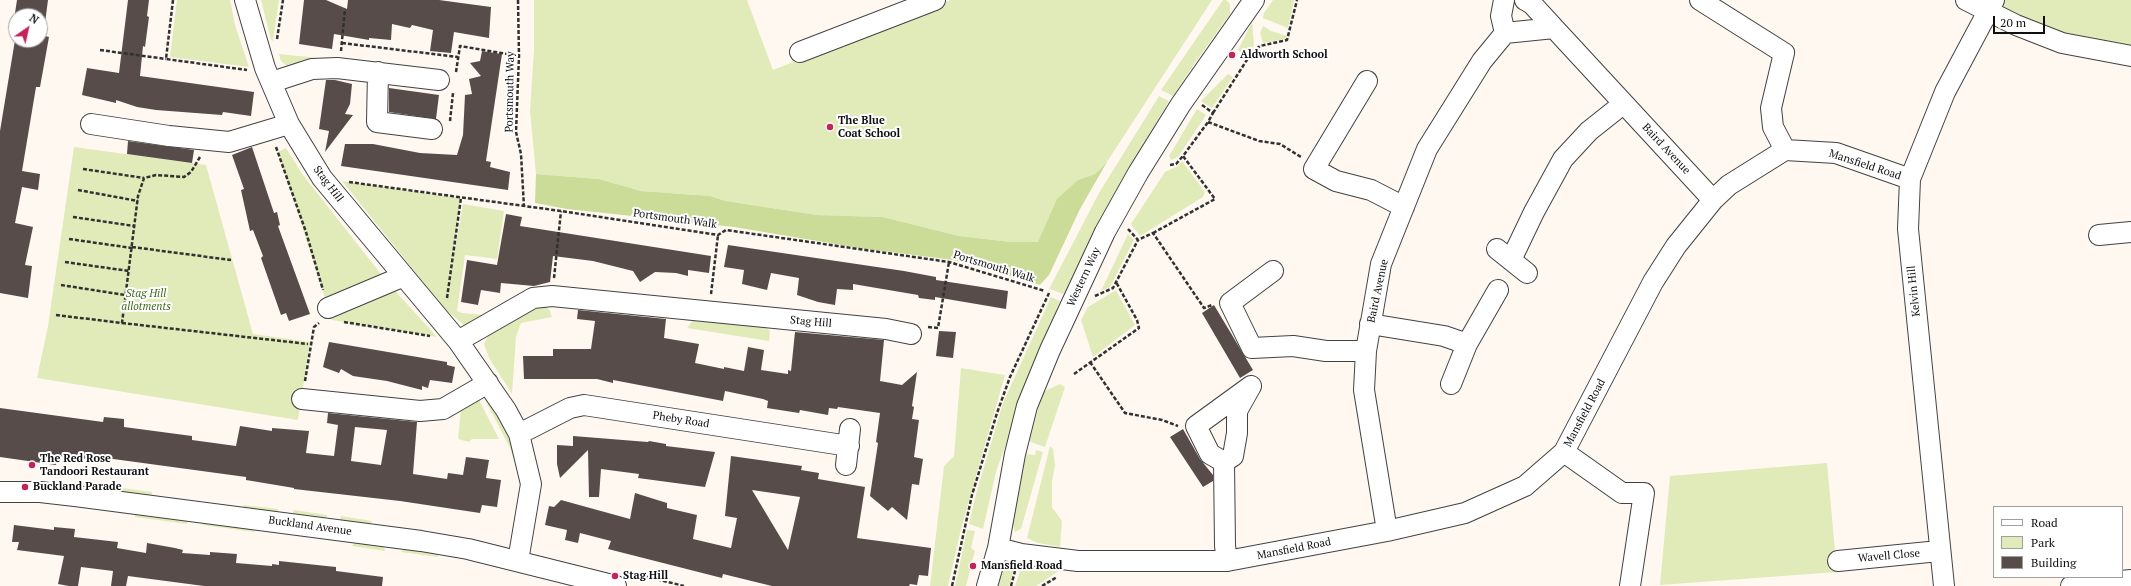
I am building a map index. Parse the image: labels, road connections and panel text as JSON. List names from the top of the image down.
{
  "streets": {
    "street": [
      "Baird Avenue",
      "Mansfield Road",
      "Stag Hill",
      "Western Way",
      "Kelvin Hill",
      "Pheby Road",
      "Buckland Avenue",
      "Wavell Close"
    ],
    "path": ["Portsmouth Way", "Portsmouth Walk"]
  },
  "crossings": [
    ["Portsmouth Way", "Portsmouth Walk"],
    ["Baird Avenue", "Mansfield Road"],
    ["Mansfield Road", "Western Way"],
    ["Mansfield Road", "Kelvin Hill"],
    ["Stag Hill", "Portsmouth Walk"],
    ["Stag Hill", "Pheby Road"],
    ["Stag Hill", "Buckland Avenue"],
    ["Kelvin Hill", "Wavell Close"]
  ],
  "parks": ["Stag Hill allotments"],
  "places": [
    "Aldworth School",
    "The Blue Coat School",
    "The Red Rose Tandoori Restaurant",
    "Buckland Parade",
    "Mansfield Road",
    "Stag Hill"
  ],
  "legend": ["Road", "Park", "Building"],
  "scale_bar": "20 m",
  "north": "top right"
}
